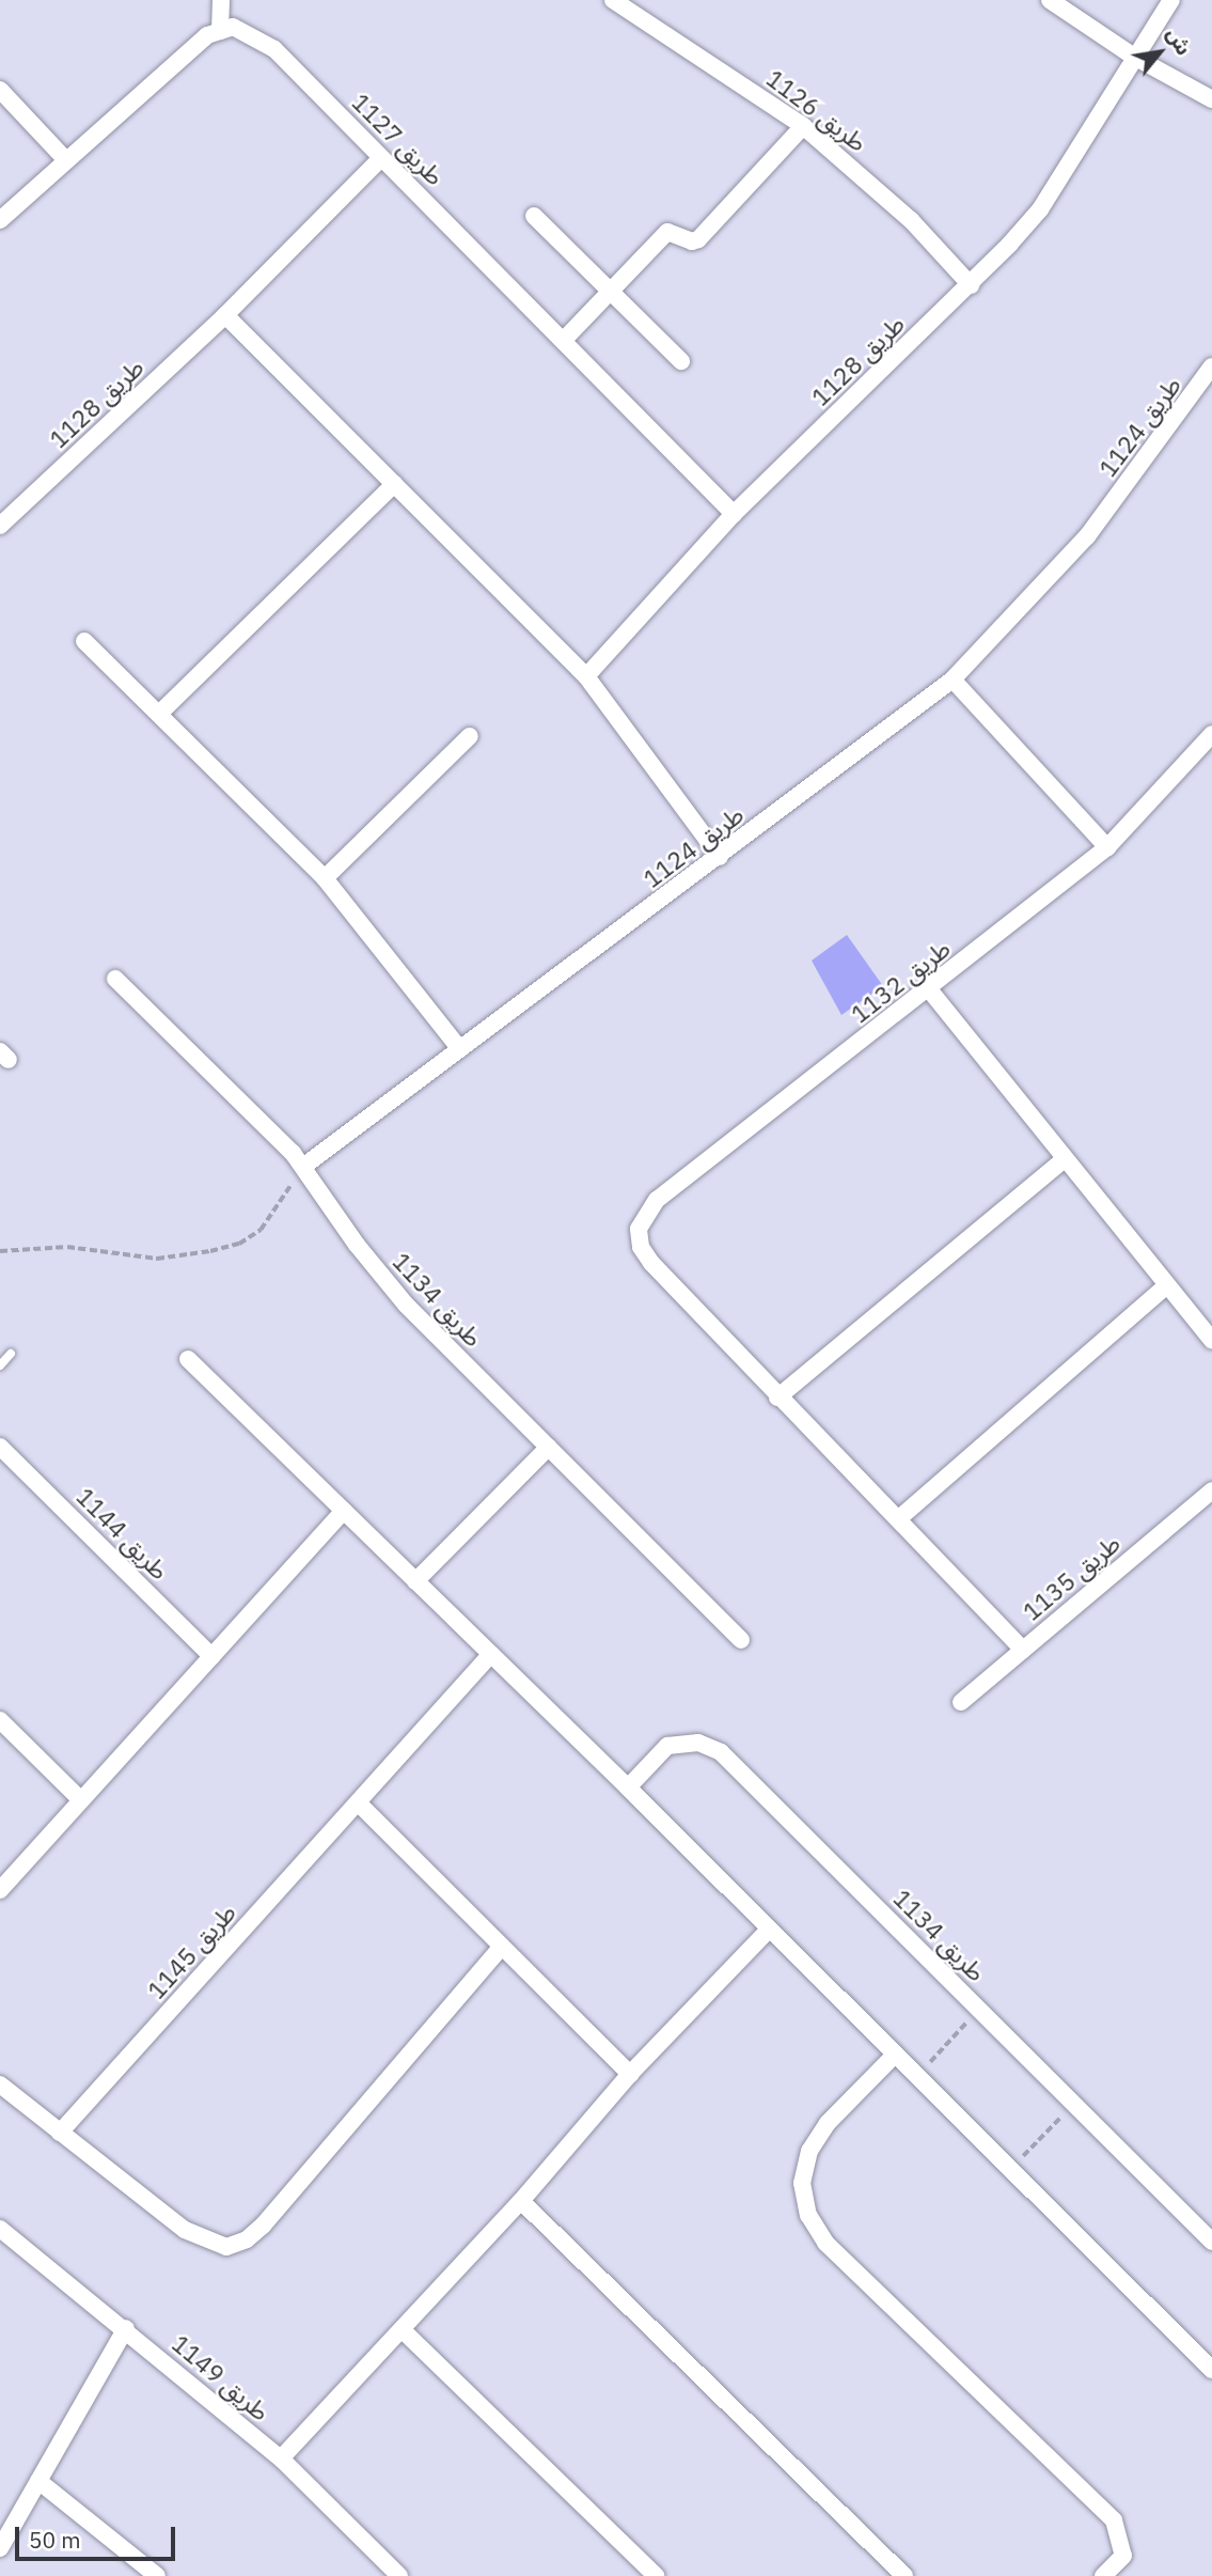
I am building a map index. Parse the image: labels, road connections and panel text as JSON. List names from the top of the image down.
{
  "streets": {
    "street": [
      "طريق 1126",
      "طريق 1127",
      "طريق 1128",
      "طريق 1124",
      "طريق 1132",
      "طريق 1134",
      "طريق 1144",
      "طريق 1135",
      "طريق 1145",
      "طريق 1149"
    ]
  },
  "crossings": [
    ["طريق 1126", "طريق 1128"],
    ["طريق 1127", "طريق 1128"],
    ["طريق 1124", "طريق 1134"]
  ],
  "scale_bar": "50 m",
  "north": "top right"
}
